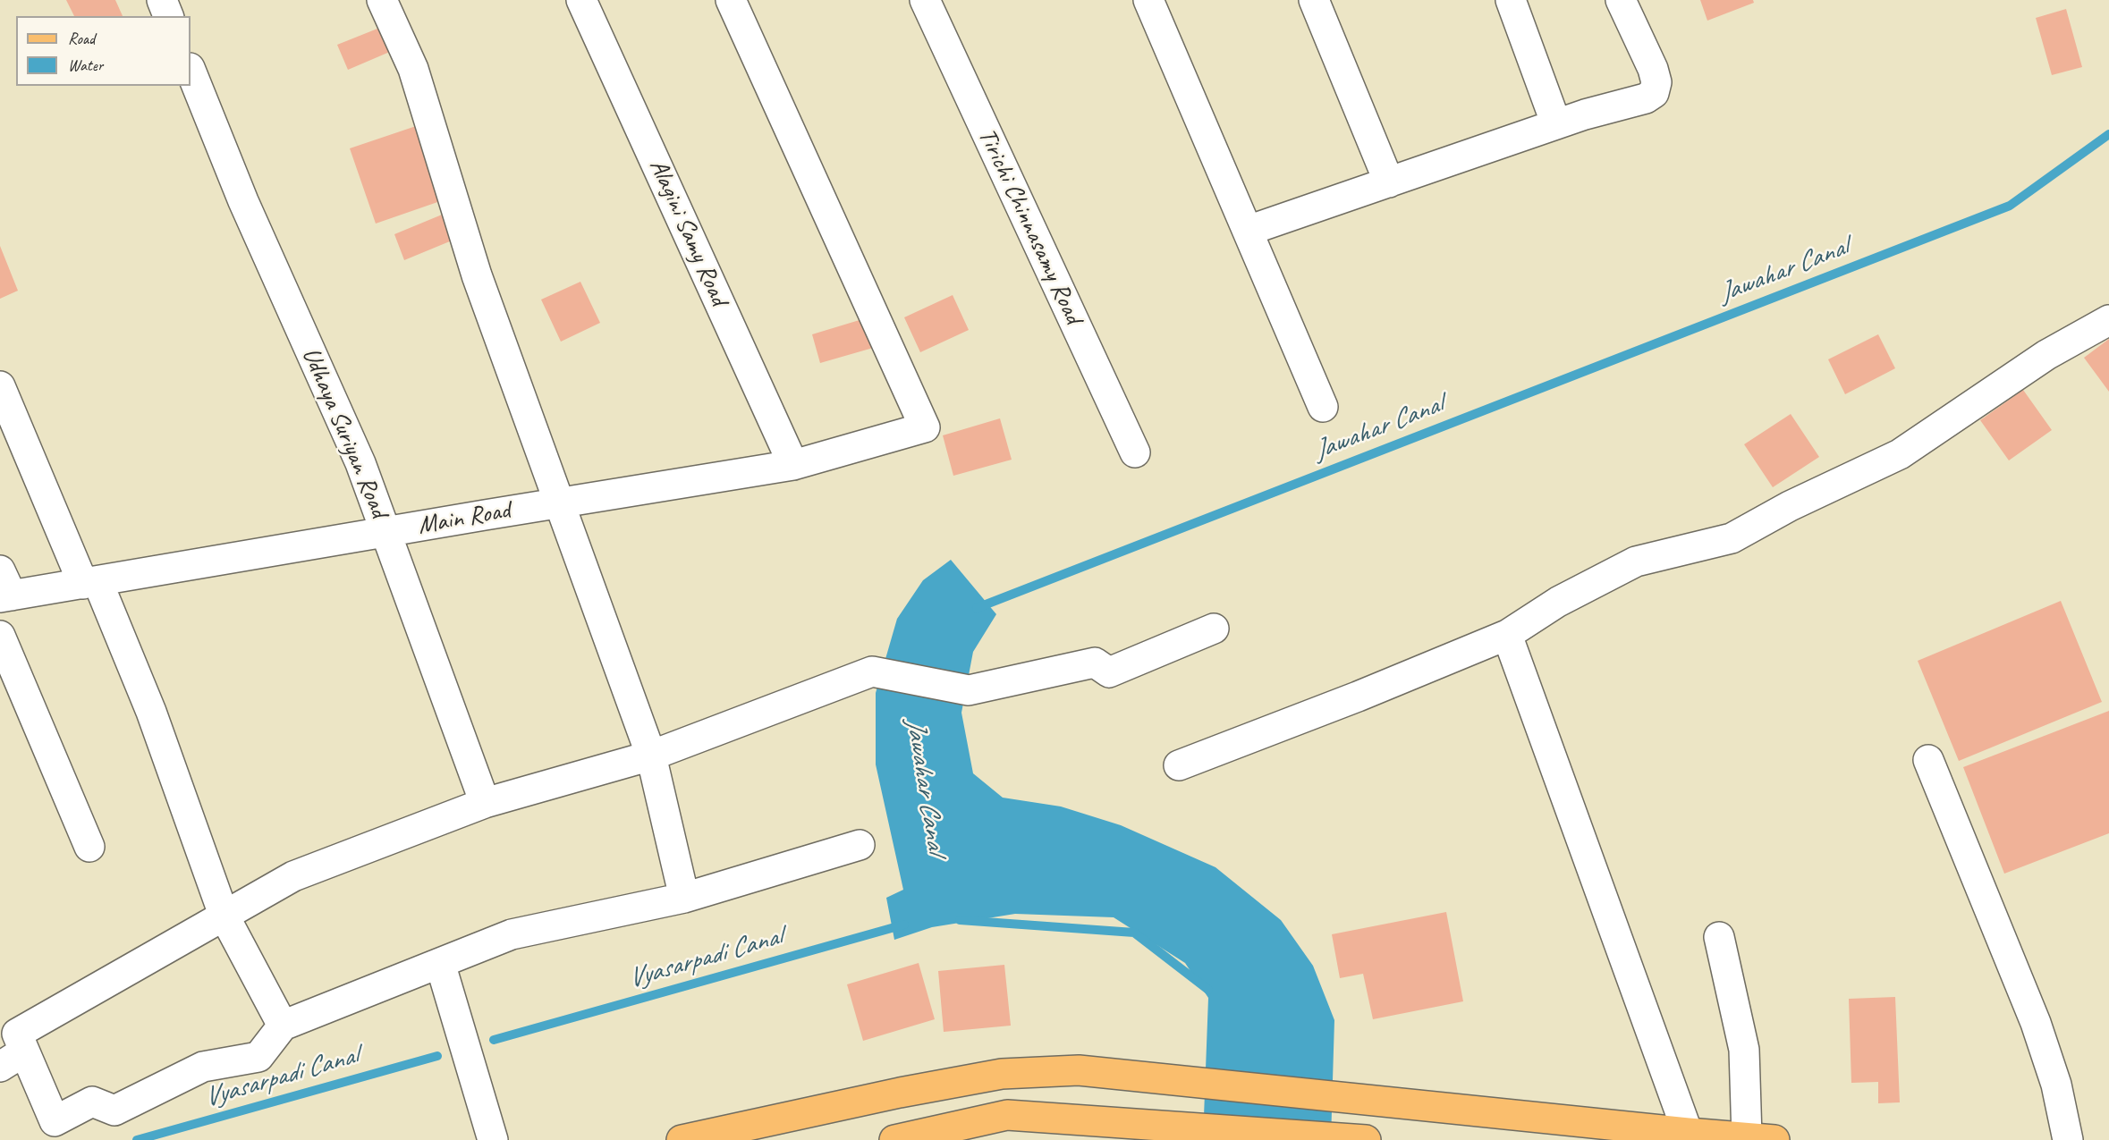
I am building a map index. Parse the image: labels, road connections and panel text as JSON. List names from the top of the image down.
{
  "streets": {
    "street": [
      "Tirichi Chinnasamy Road",
      "Alagini Samy Road",
      "Udhaya Suriyan Road",
      "Main Road"
    ]
  },
  "crossings": [
    ["Alagini Samy Road", "Main Road"],
    ["Udhaya Suriyan Road", "Main Road"]
  ],
  "water": ["Jawahar Canal", "Vyasarpadi Canal"],
  "legend": ["Road", "Water"]
}
